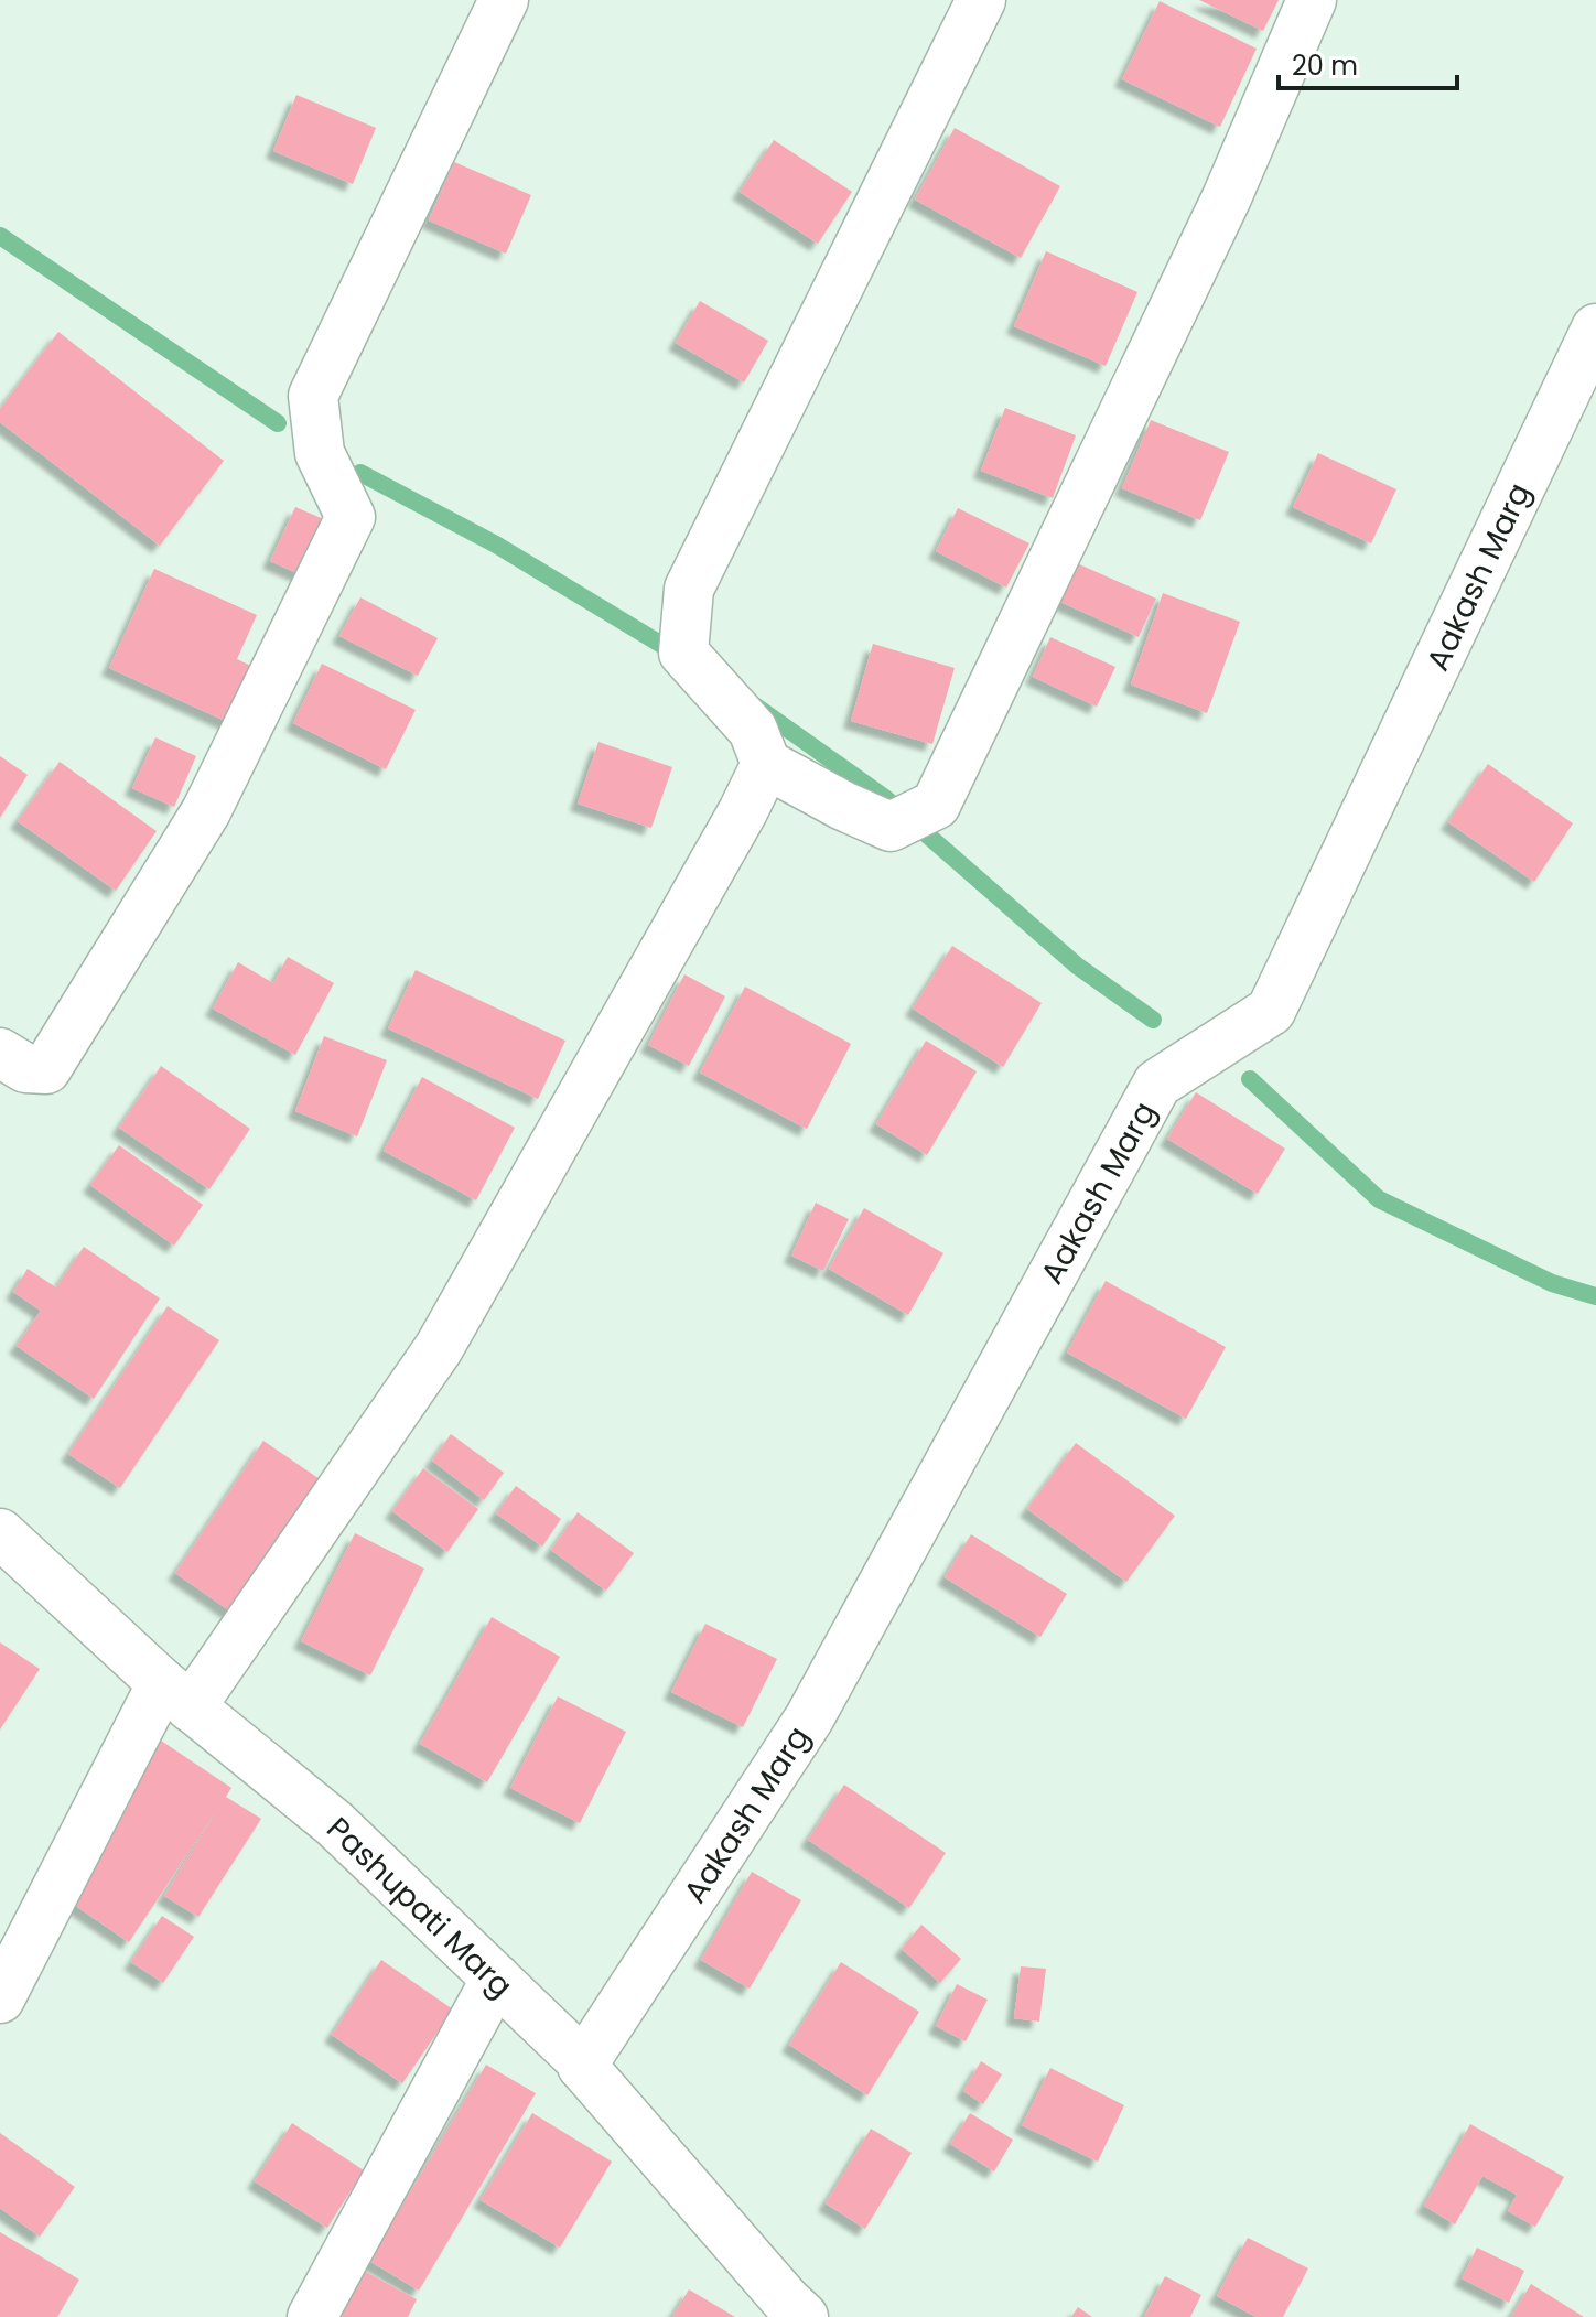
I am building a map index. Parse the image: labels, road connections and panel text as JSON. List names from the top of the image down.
{
  "streets": {
    "street": ["Aakash Marg", "Pashupati Marg"]
  },
  "crossings": [
    ["Aakash Marg", "Pashupati Marg"]
  ],
  "scale_bar": "20 m"
}
